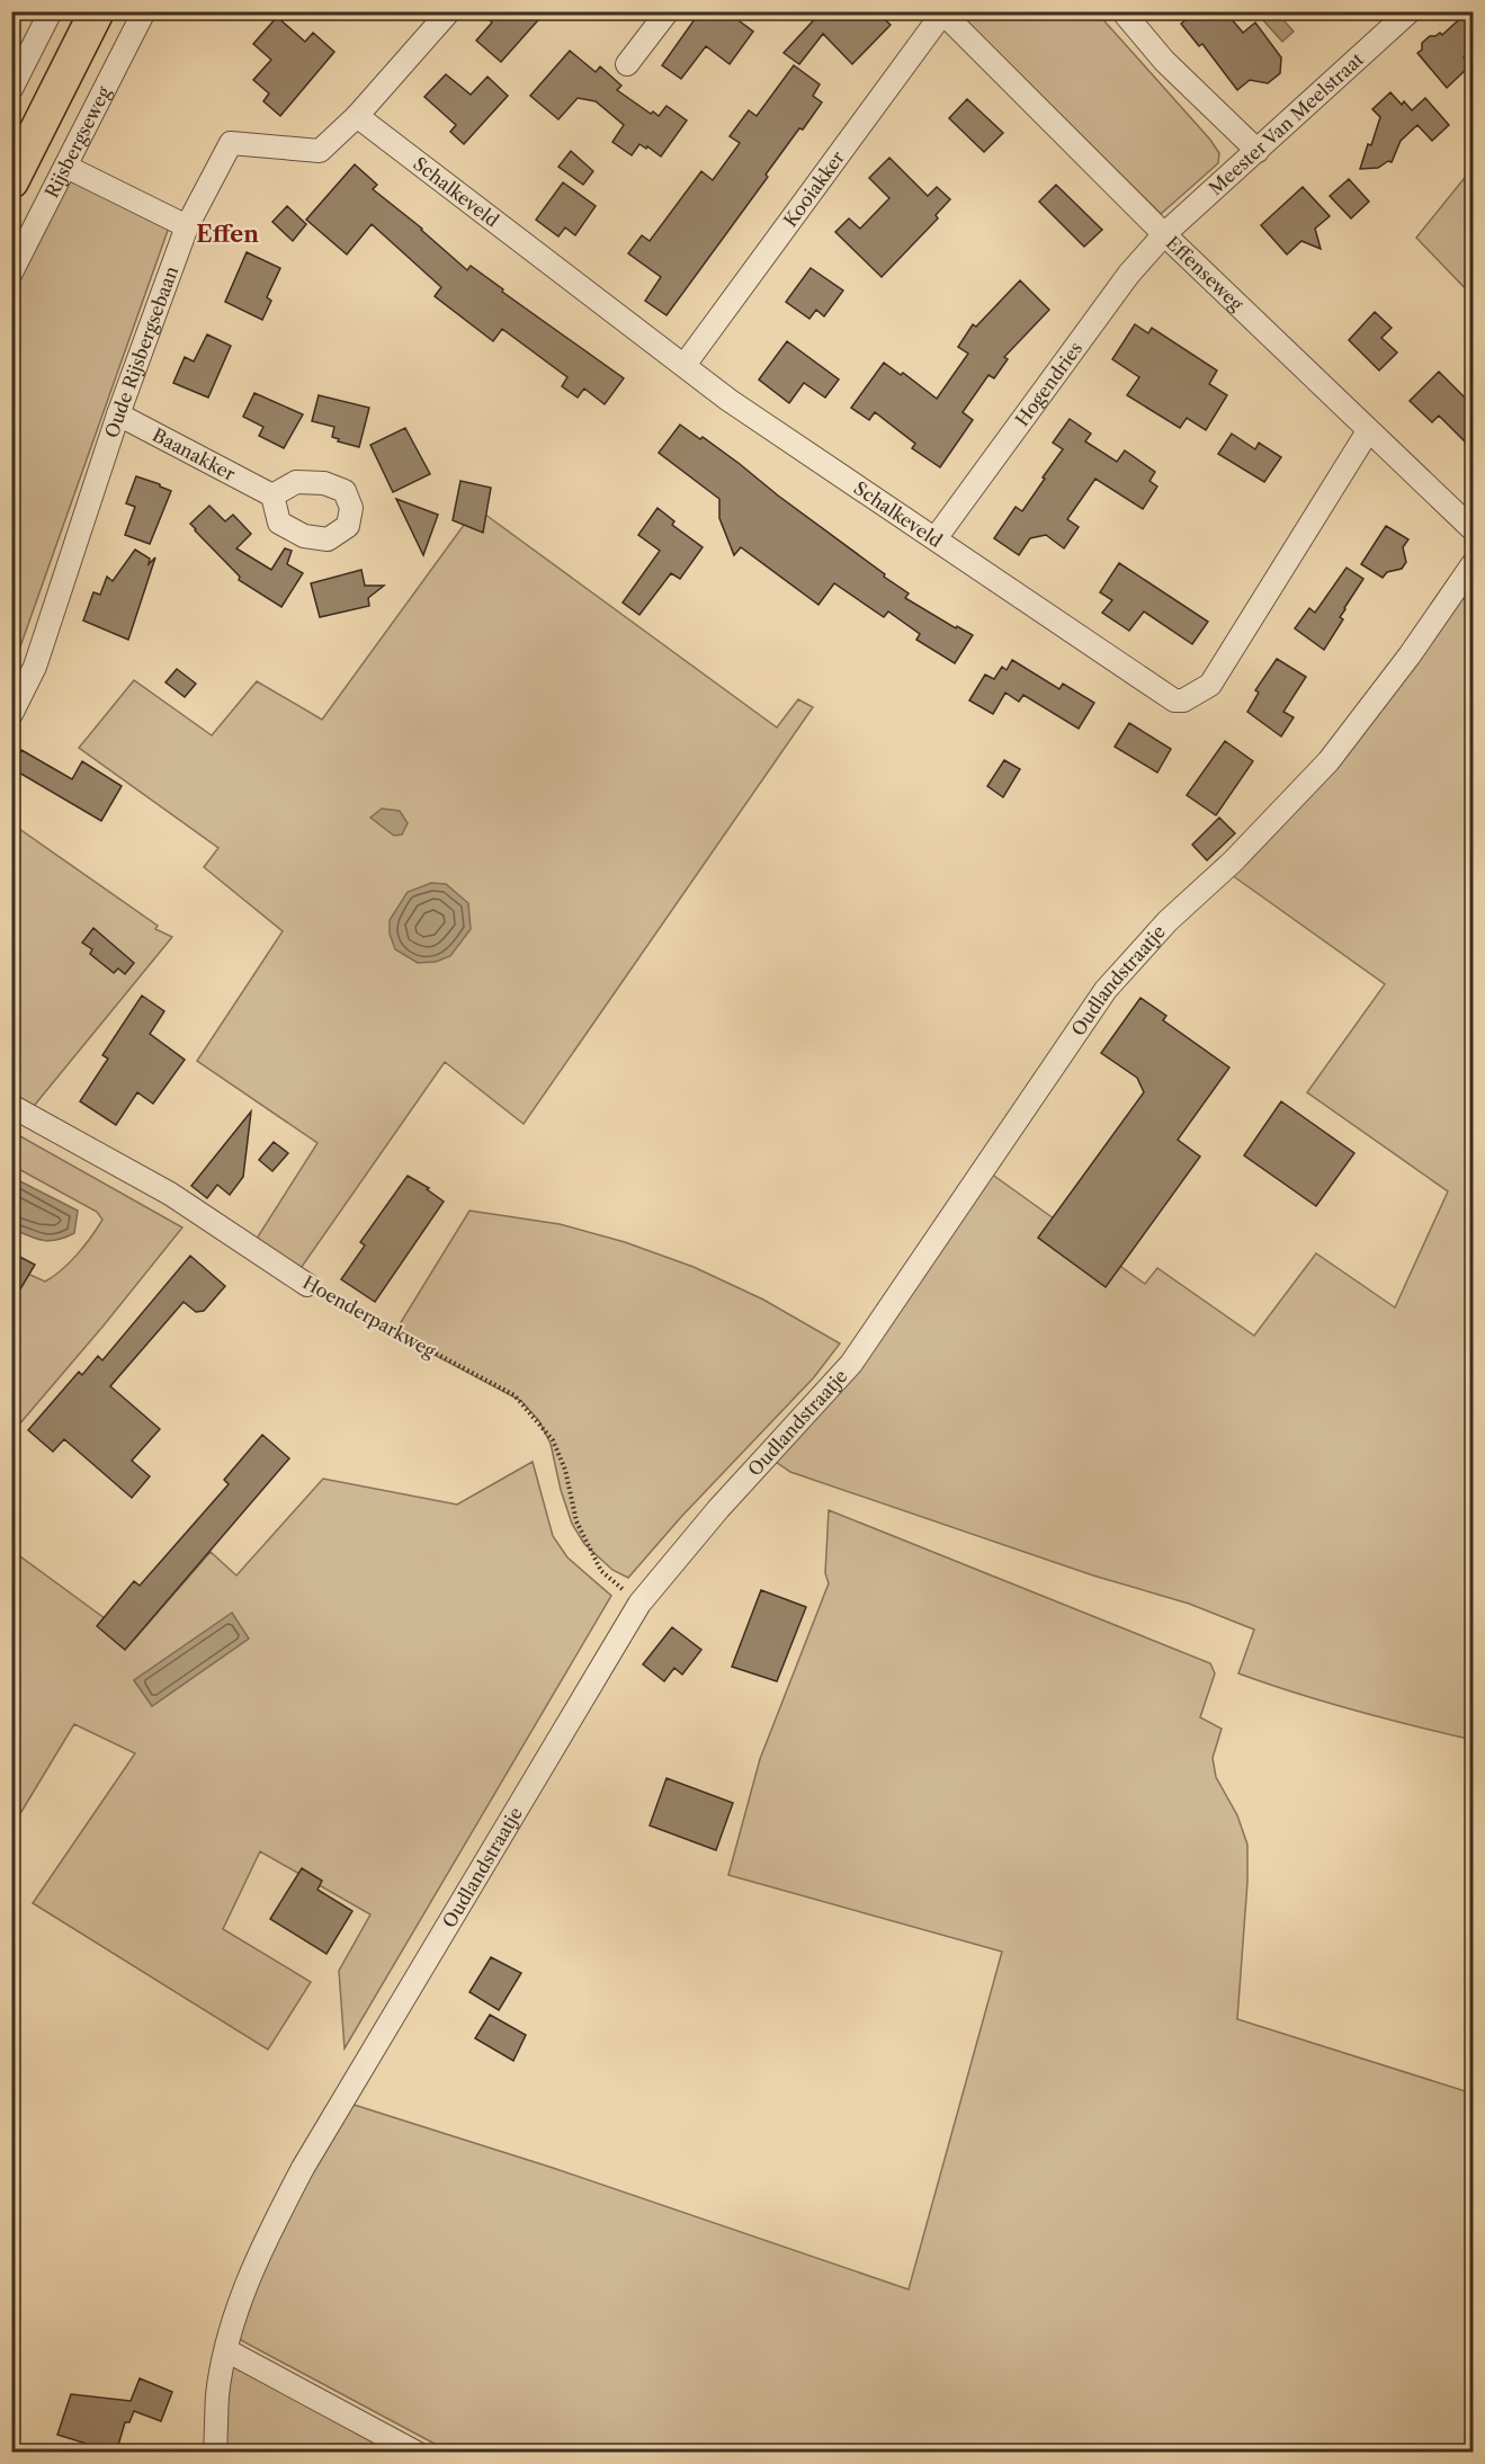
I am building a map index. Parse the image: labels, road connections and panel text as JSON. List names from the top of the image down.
{
  "streets": {
    "street": [
      "Meester Van Meelstraat",
      "Rijsbergseweg",
      "Kooiakker",
      "Schalkeveld",
      "Effenseweg",
      "Oude Rijsbergsebaan",
      "Hogendries",
      "Baanakker",
      "Oudlandstraatje",
      "Hoenderparkweg"
    ]
  },
  "crossings": [
    ["Meester Van Meelstraat", "Effenseweg"],
    ["Meester Van Meelstraat", "Hogendries"],
    ["Kooiakker", "Schalkeveld"],
    ["Kooiakker", "Effenseweg"],
    ["Schalkeveld", "Effenseweg"],
    ["Schalkeveld", "Oude Rijsbergsebaan"],
    ["Schalkeveld", "Hogendries"],
    ["Effenseweg", "Hogendries"],
    ["Oude Rijsbergsebaan", "Baanakker"],
    ["Oudlandstraatje", "Hoenderparkweg"]
  ],
  "districts": ["Effen"]
}
